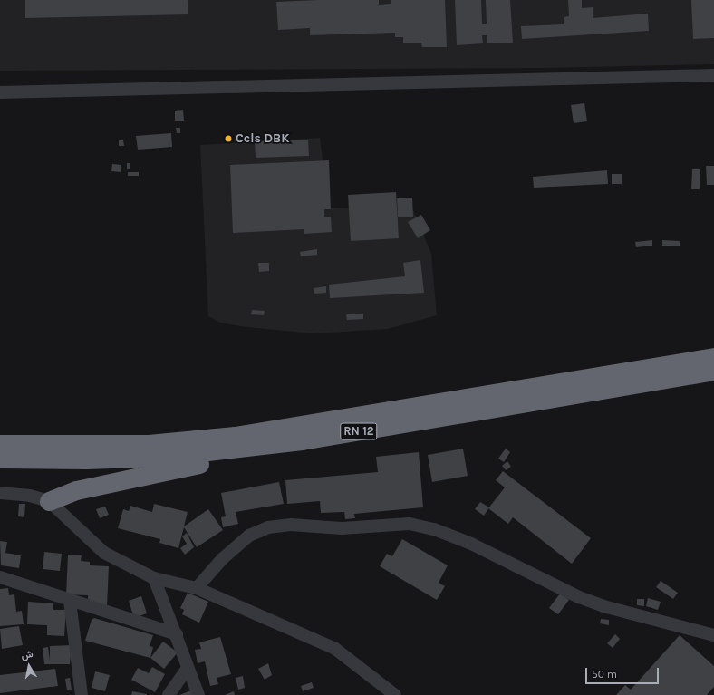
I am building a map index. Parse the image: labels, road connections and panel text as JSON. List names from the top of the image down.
{
  "streets": {
    "highway": ["RN 12"]
  },
  "places": ["Ccls DBK"],
  "scale_bar": "50 m",
  "north": "top"
}
